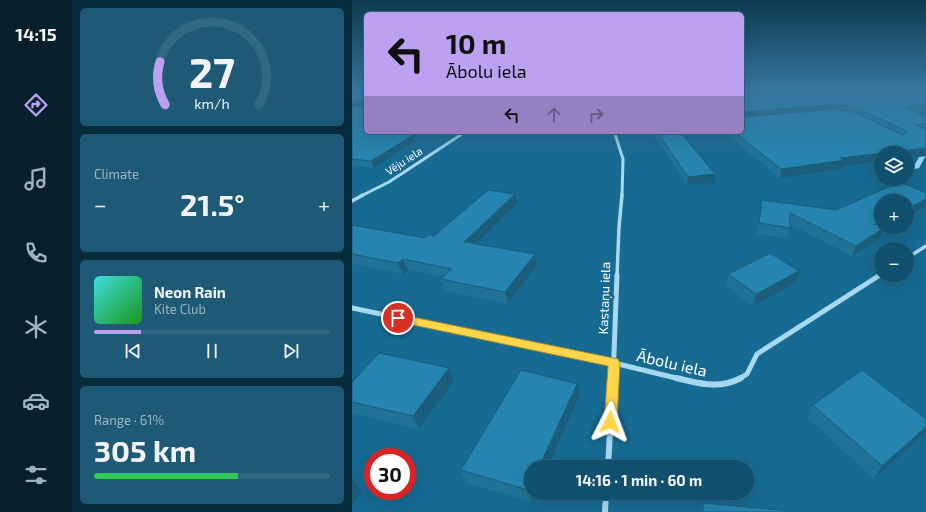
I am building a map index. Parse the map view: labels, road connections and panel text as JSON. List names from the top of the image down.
{
  "streets": {
    "street": ["Vēju iela", "Kastaņu iela", "Ābolu iela"]
  },
  "crossings": [
    ["Kastaņu iela", "Ābolu iela"]
  ],
  "page": {
    "tabs": "14:15",
    "turn": ["10 m", "Ābolu iela"],
    "tile": [
      "Climate",
      ["Range · 61%", "305 km"]
    ],
    "map_buttons": ["+", "−"],
    "heat": ["−", "21.5°", "+"],
    "song": ["Neon Rain", "Kite Club"],
    "limit": "30",
    "trip": "14:16 · 1 min · 60 m",
    "gauge": ["27", "km/h"]
  }
}
